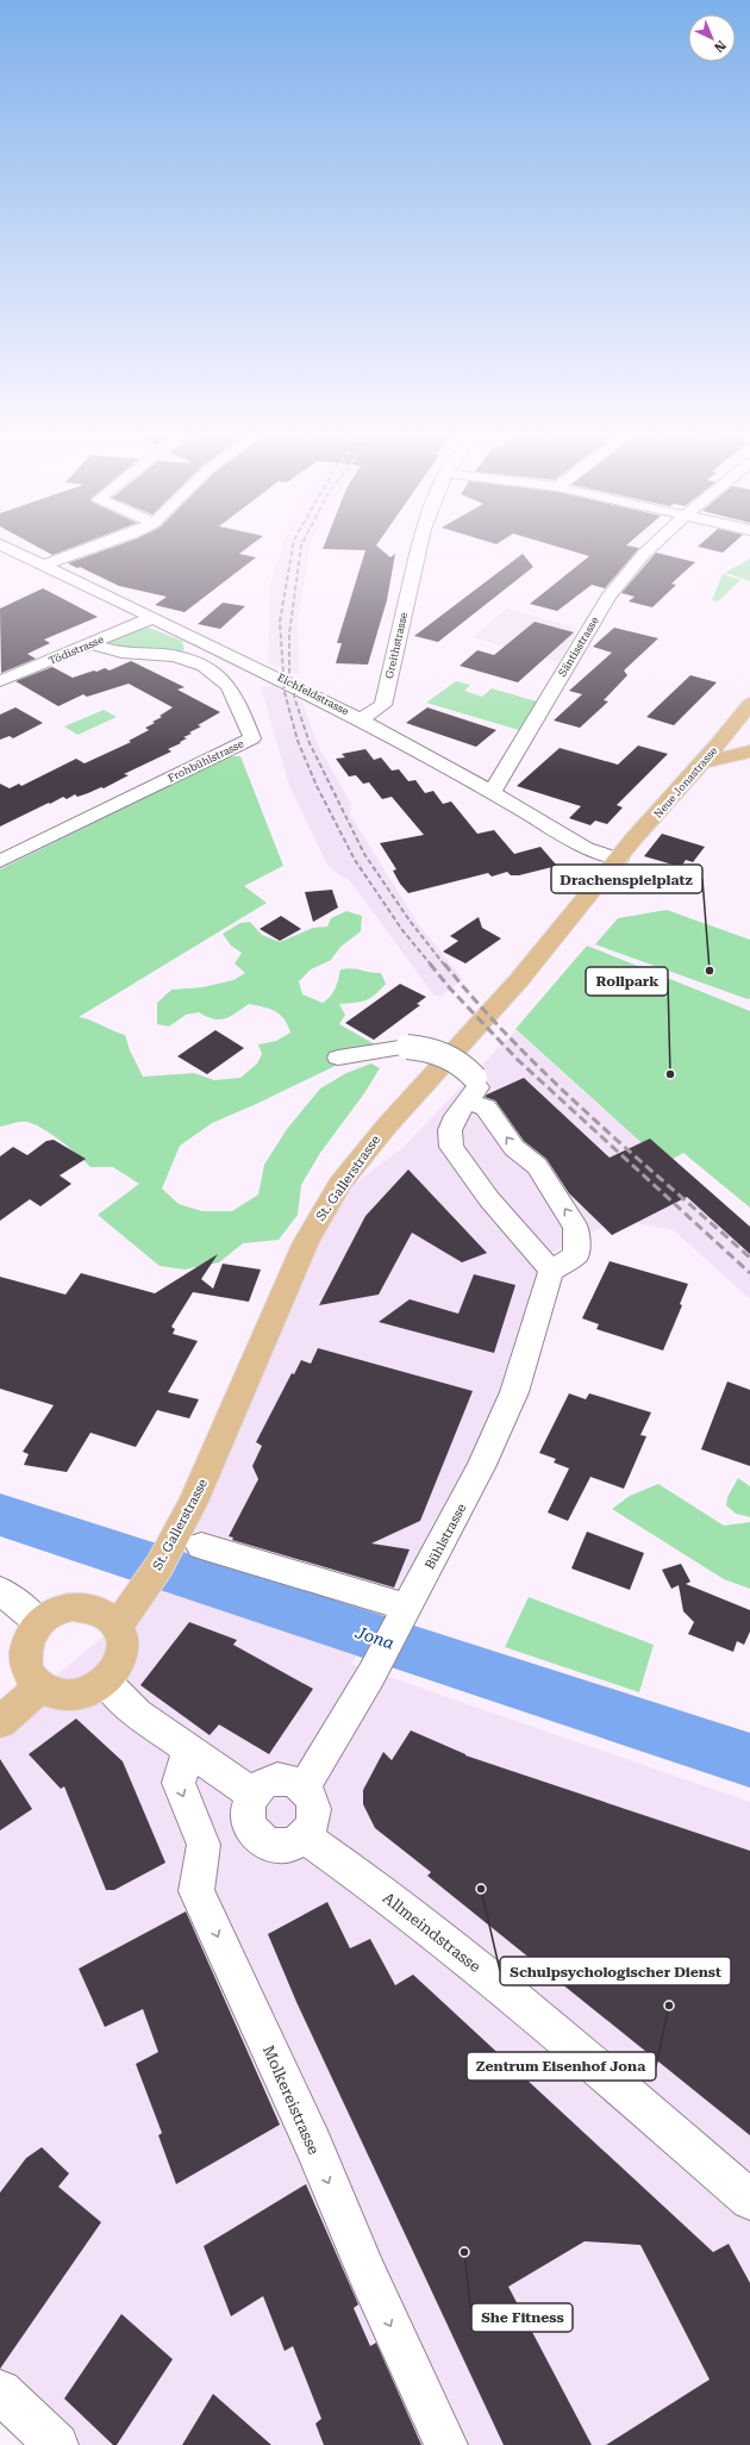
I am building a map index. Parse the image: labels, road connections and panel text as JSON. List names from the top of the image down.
{
  "streets": {
    "main road": ["Neue Jonastrasse", "St. Gallerstrasse"],
    "street": [
      "Greithstrasse",
      "Säntisstrasse",
      "Tödistrasse",
      "Eichfeldstrasse",
      "Frohbühlstrasse",
      "Bühlstrasse",
      "Allmeindstrasse",
      "Molkereistrasse"
    ]
  },
  "crossings": [
    ["Greithstrasse", "Eichfeldstrasse"],
    ["Säntisstrasse", "Eichfeldstrasse"],
    ["Tödistrasse", "Eichfeldstrasse"],
    ["Tödistrasse", "Frohbühlstrasse"],
    ["Eichfeldstrasse", "Neue Jonastrasse"],
    ["Eichfeldstrasse", "St. Gallerstrasse"],
    ["Neue Jonastrasse", "St. Gallerstrasse"],
    ["Bühlstrasse", "Allmeindstrasse"]
  ],
  "one_way": ["Molkereistrasse"],
  "water": ["Jona"],
  "places": [
    "Drachenspielplatz",
    "Rollpark",
    "Schulpsychologischer Dienst",
    "Zentrum Eisenhof Jona",
    "She Fitness"
  ],
  "north": "bottom right"
}
